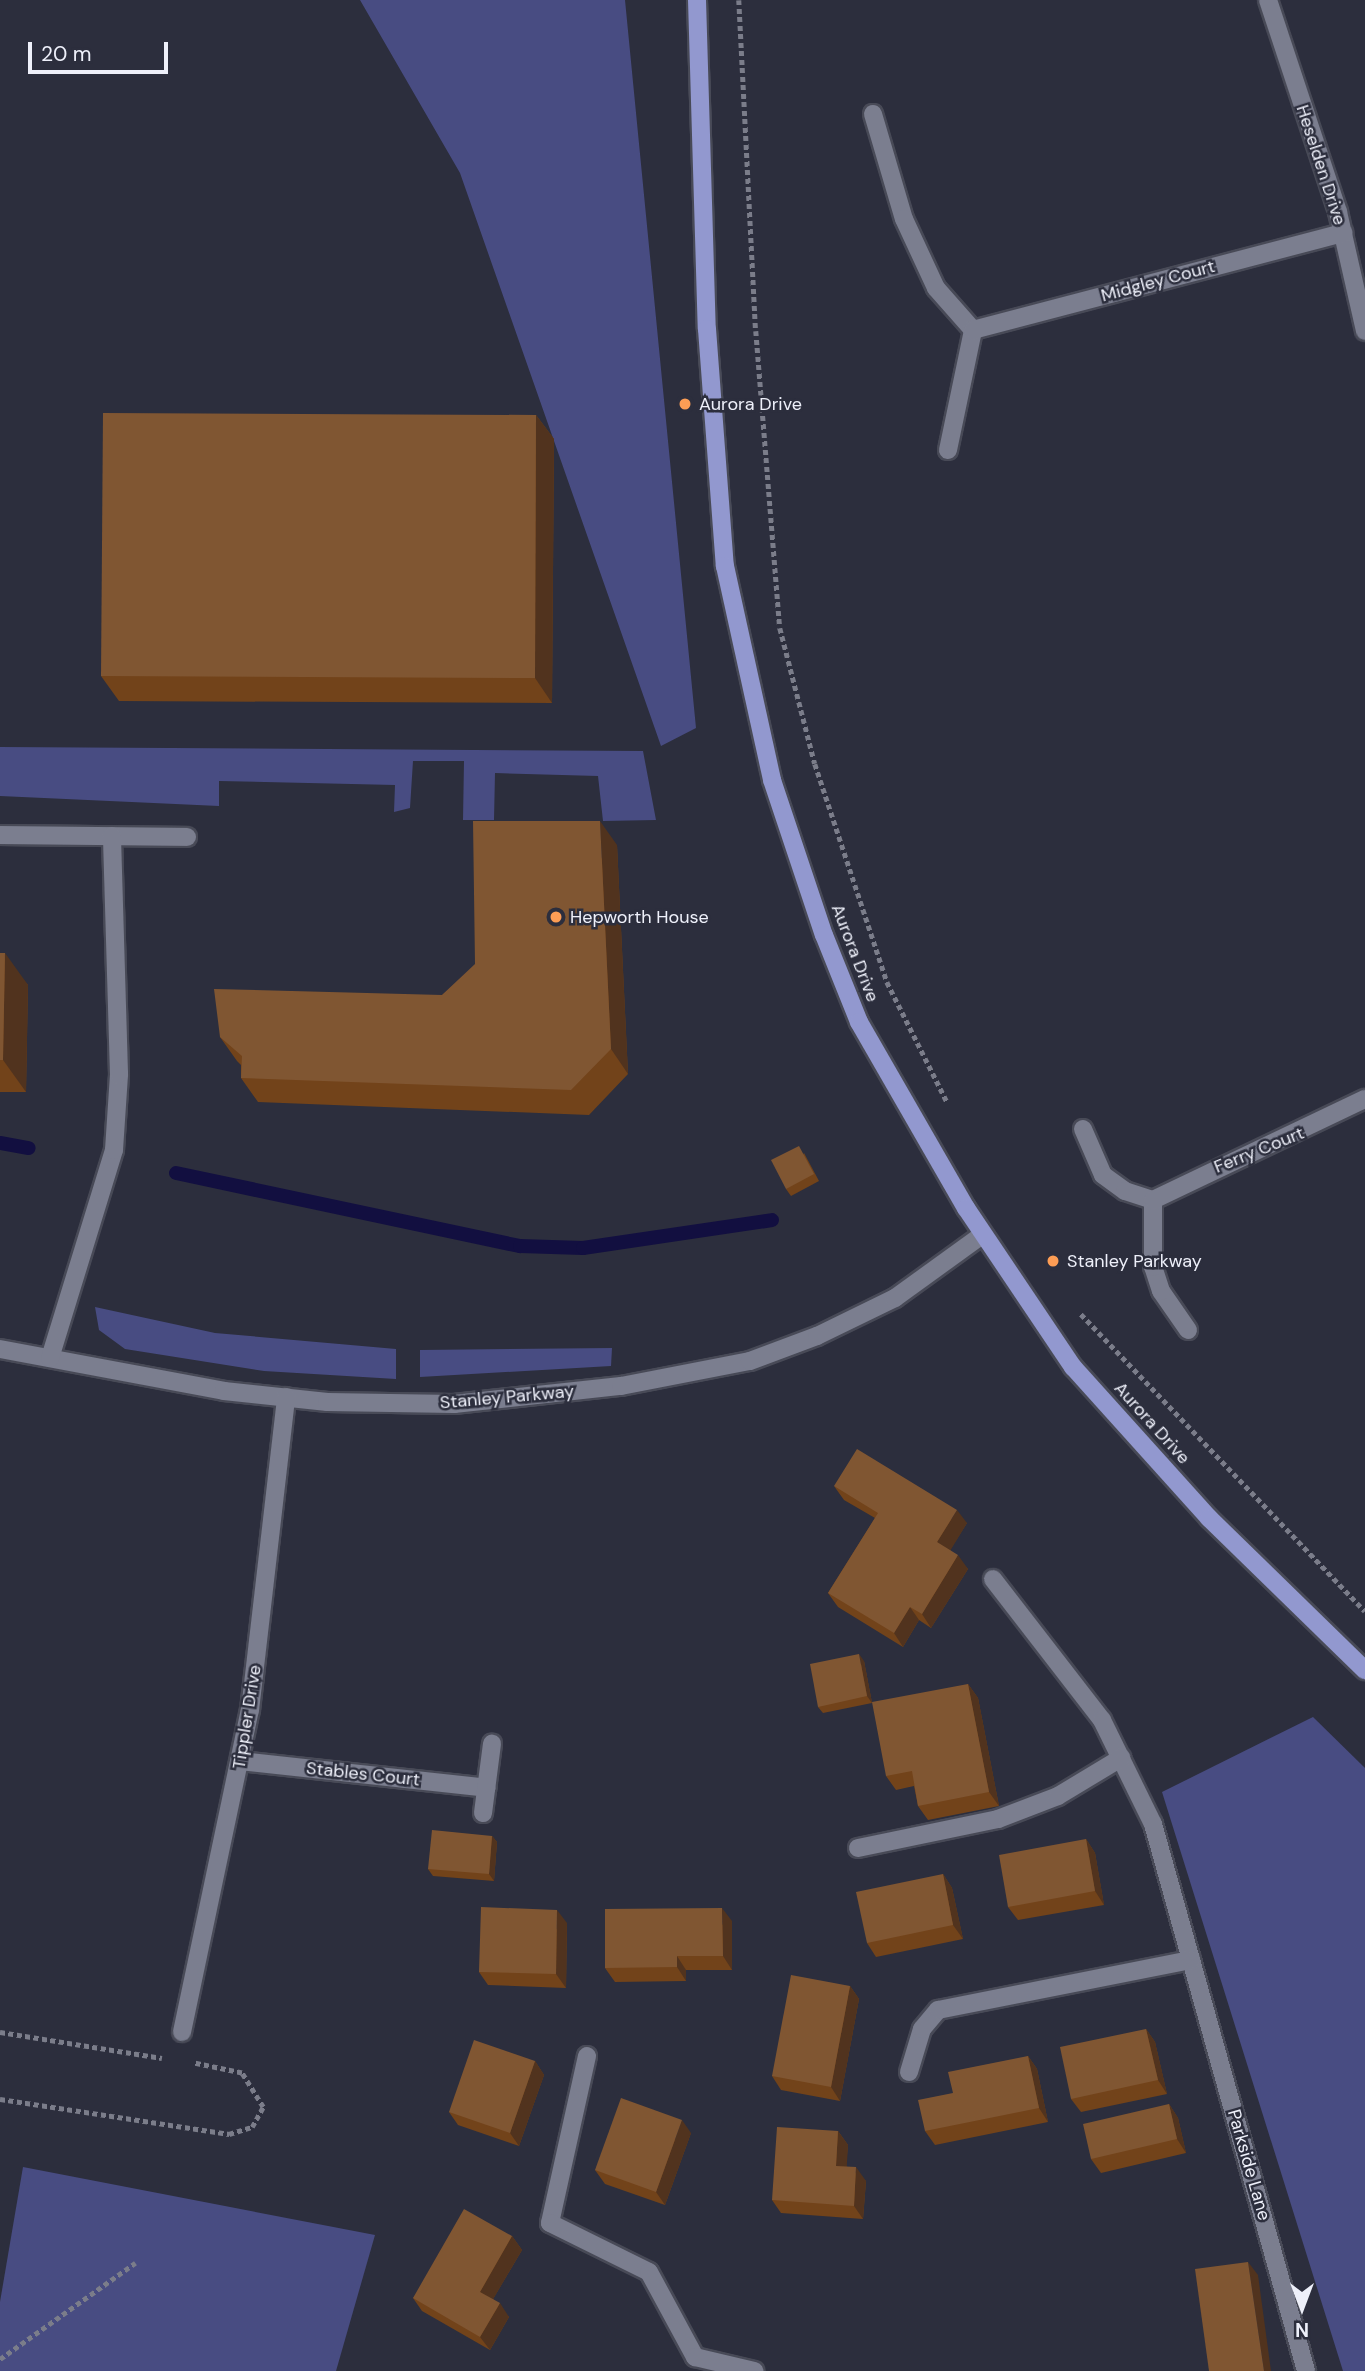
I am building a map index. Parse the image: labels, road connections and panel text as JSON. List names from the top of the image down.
{
  "streets": {
    "main road": ["Aurora Drive"],
    "street": [
      "Heselden Drive",
      "Midgley Court",
      "Ferry Court",
      "Stanley Parkway",
      "Tippler Drive",
      "Stables Court",
      "Parkside Lane"
    ]
  },
  "crossings": [
    ["Heselden Drive", "Midgley Court"],
    ["Aurora Drive", "Stanley Parkway"],
    ["Stanley Parkway", "Tippler Drive"],
    ["Tippler Drive", "Stables Court"]
  ],
  "places": ["Aurora Drive", "Hepworth House", "Stanley Parkway"],
  "scale_bar": "20 m",
  "north": "bottom"
}
